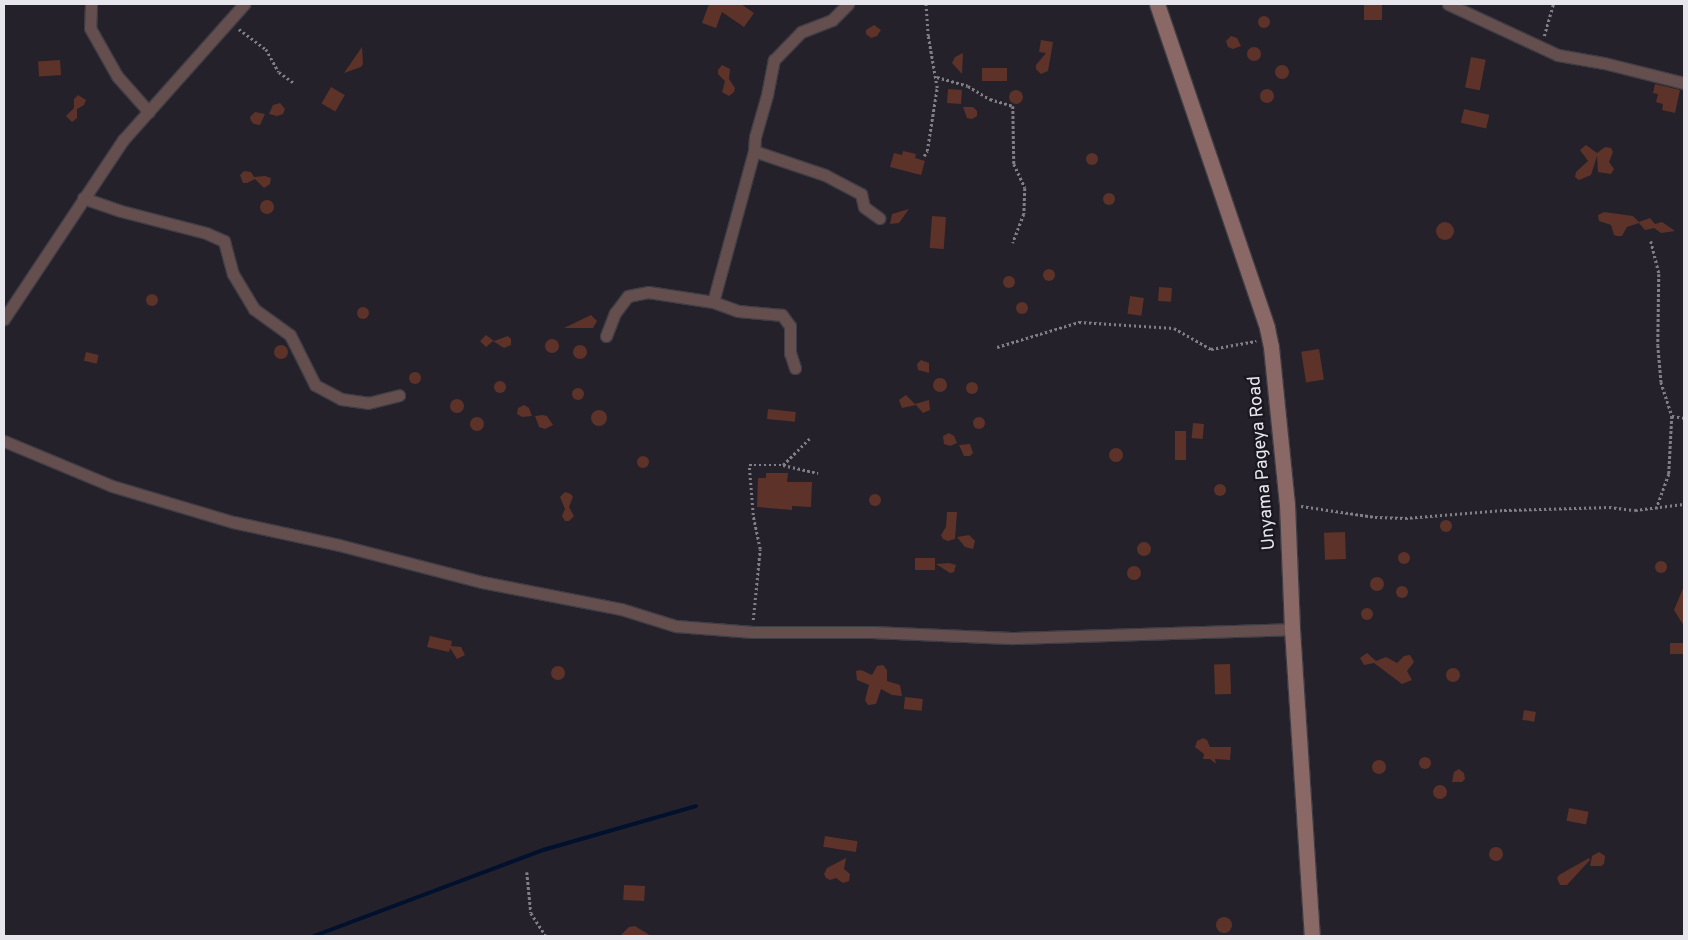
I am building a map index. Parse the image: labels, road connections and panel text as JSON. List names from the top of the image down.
{
  "streets": {
    "street": ["Unyama Pageya Road"]
  }
}
